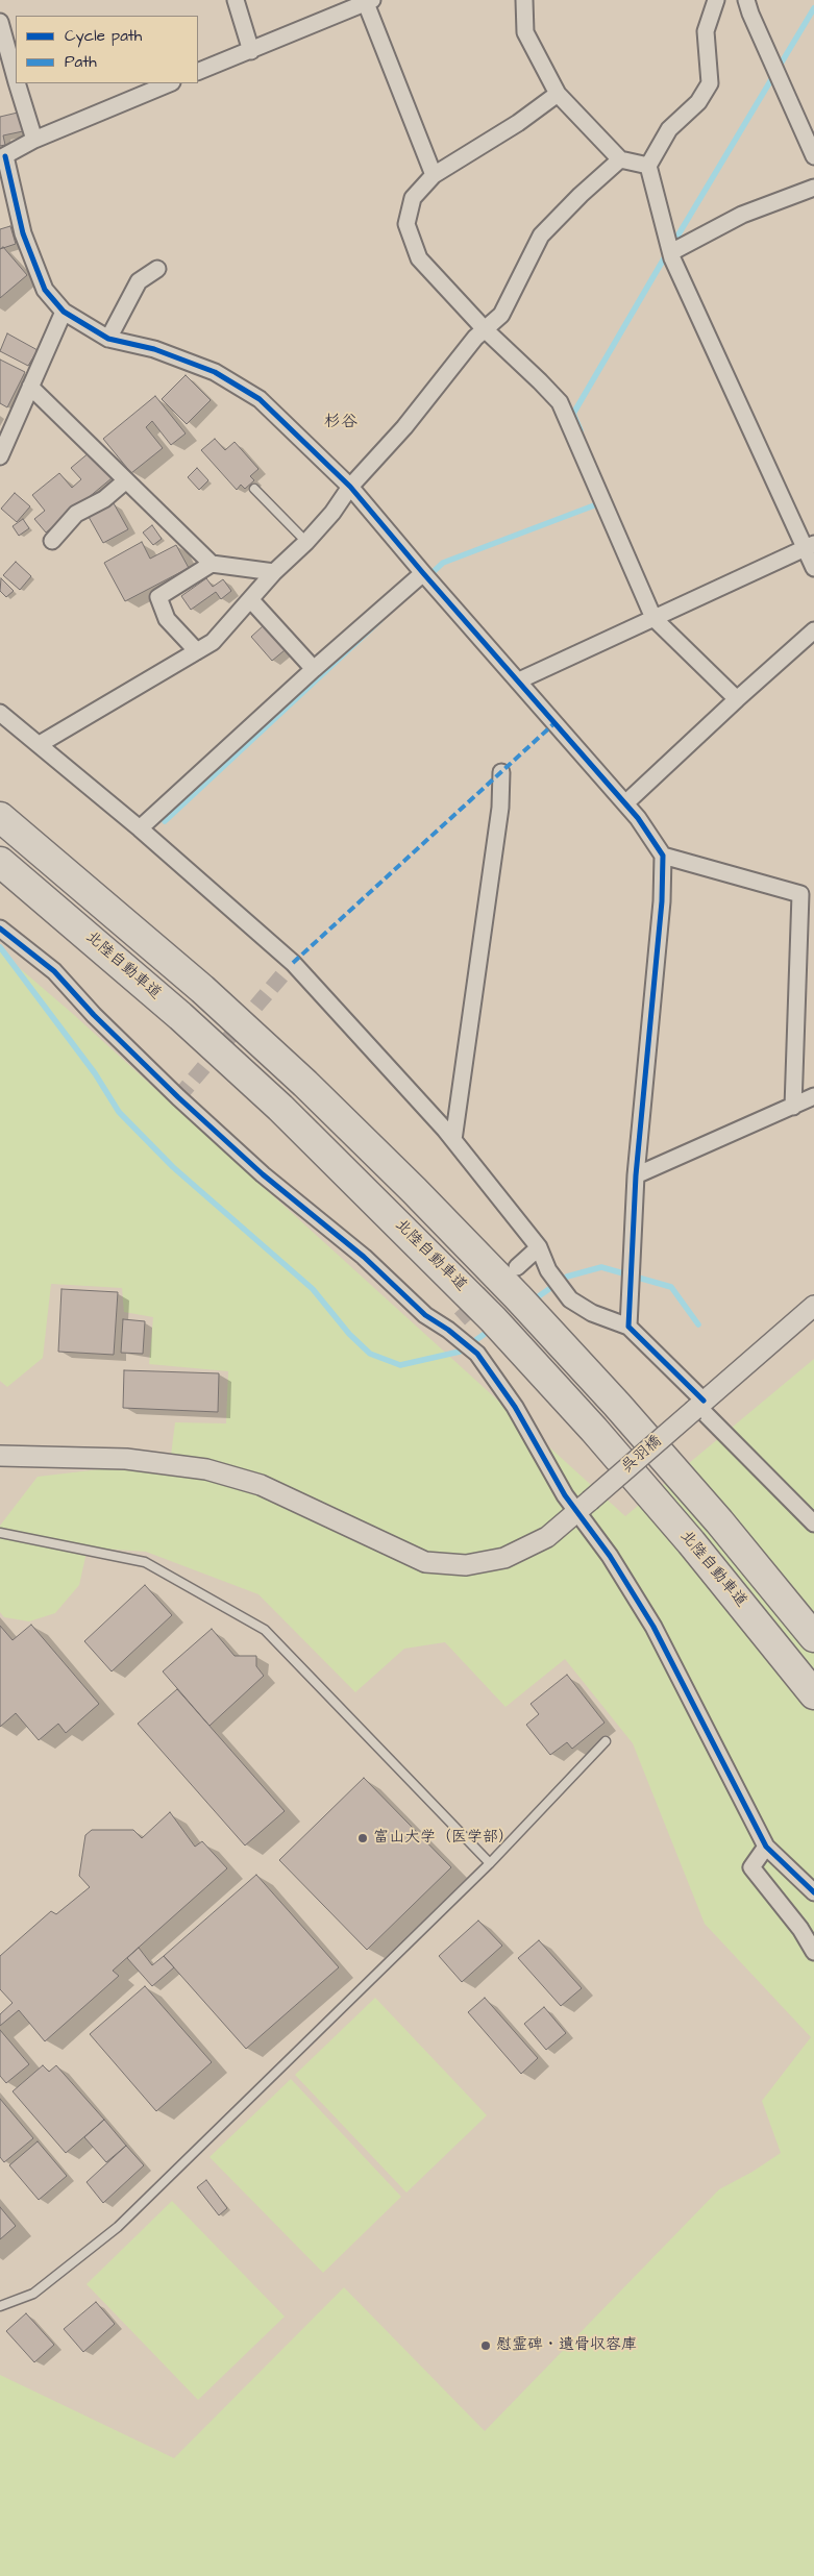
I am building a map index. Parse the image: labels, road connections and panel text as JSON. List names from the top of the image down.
{
  "streets": {
    "highway": ["北陸自動車道"],
    "street": ["呉羽橋"]
  },
  "districts": ["杉谷"],
  "places": ["富山大学（医学部）", "慰霊碑・遺骨収容庫"],
  "legend": ["Cycle path", "Path"]
}
